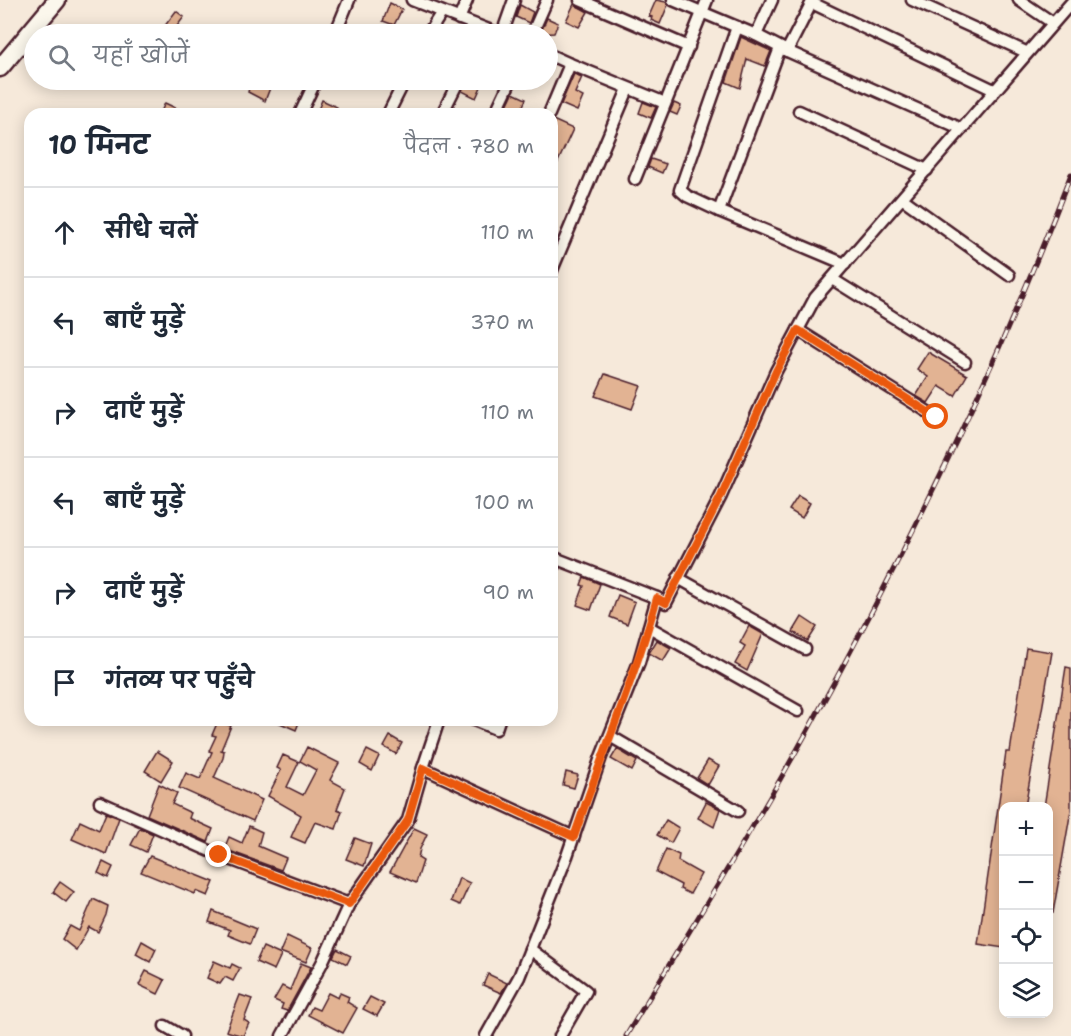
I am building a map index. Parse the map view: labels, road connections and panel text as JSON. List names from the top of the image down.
{
  "page": {
    "search": "यहाँ खोजें",
    "heading": ["10 मिनट", "पैदल · 780 m"],
    "list": [
      ["सीधे चलें", "110 m"],
      ["बाएँ मुड़ें", "370 m"],
      ["दाएँ मुड़ें", "110 m"],
      ["बाएँ मुड़ें", "100 m"],
      ["दाएँ मुड़ें", "90 m"],
      "गंतव्य पर पहुँचे"
    ],
    "map_buttons": ["+", "−"]
  }
}
